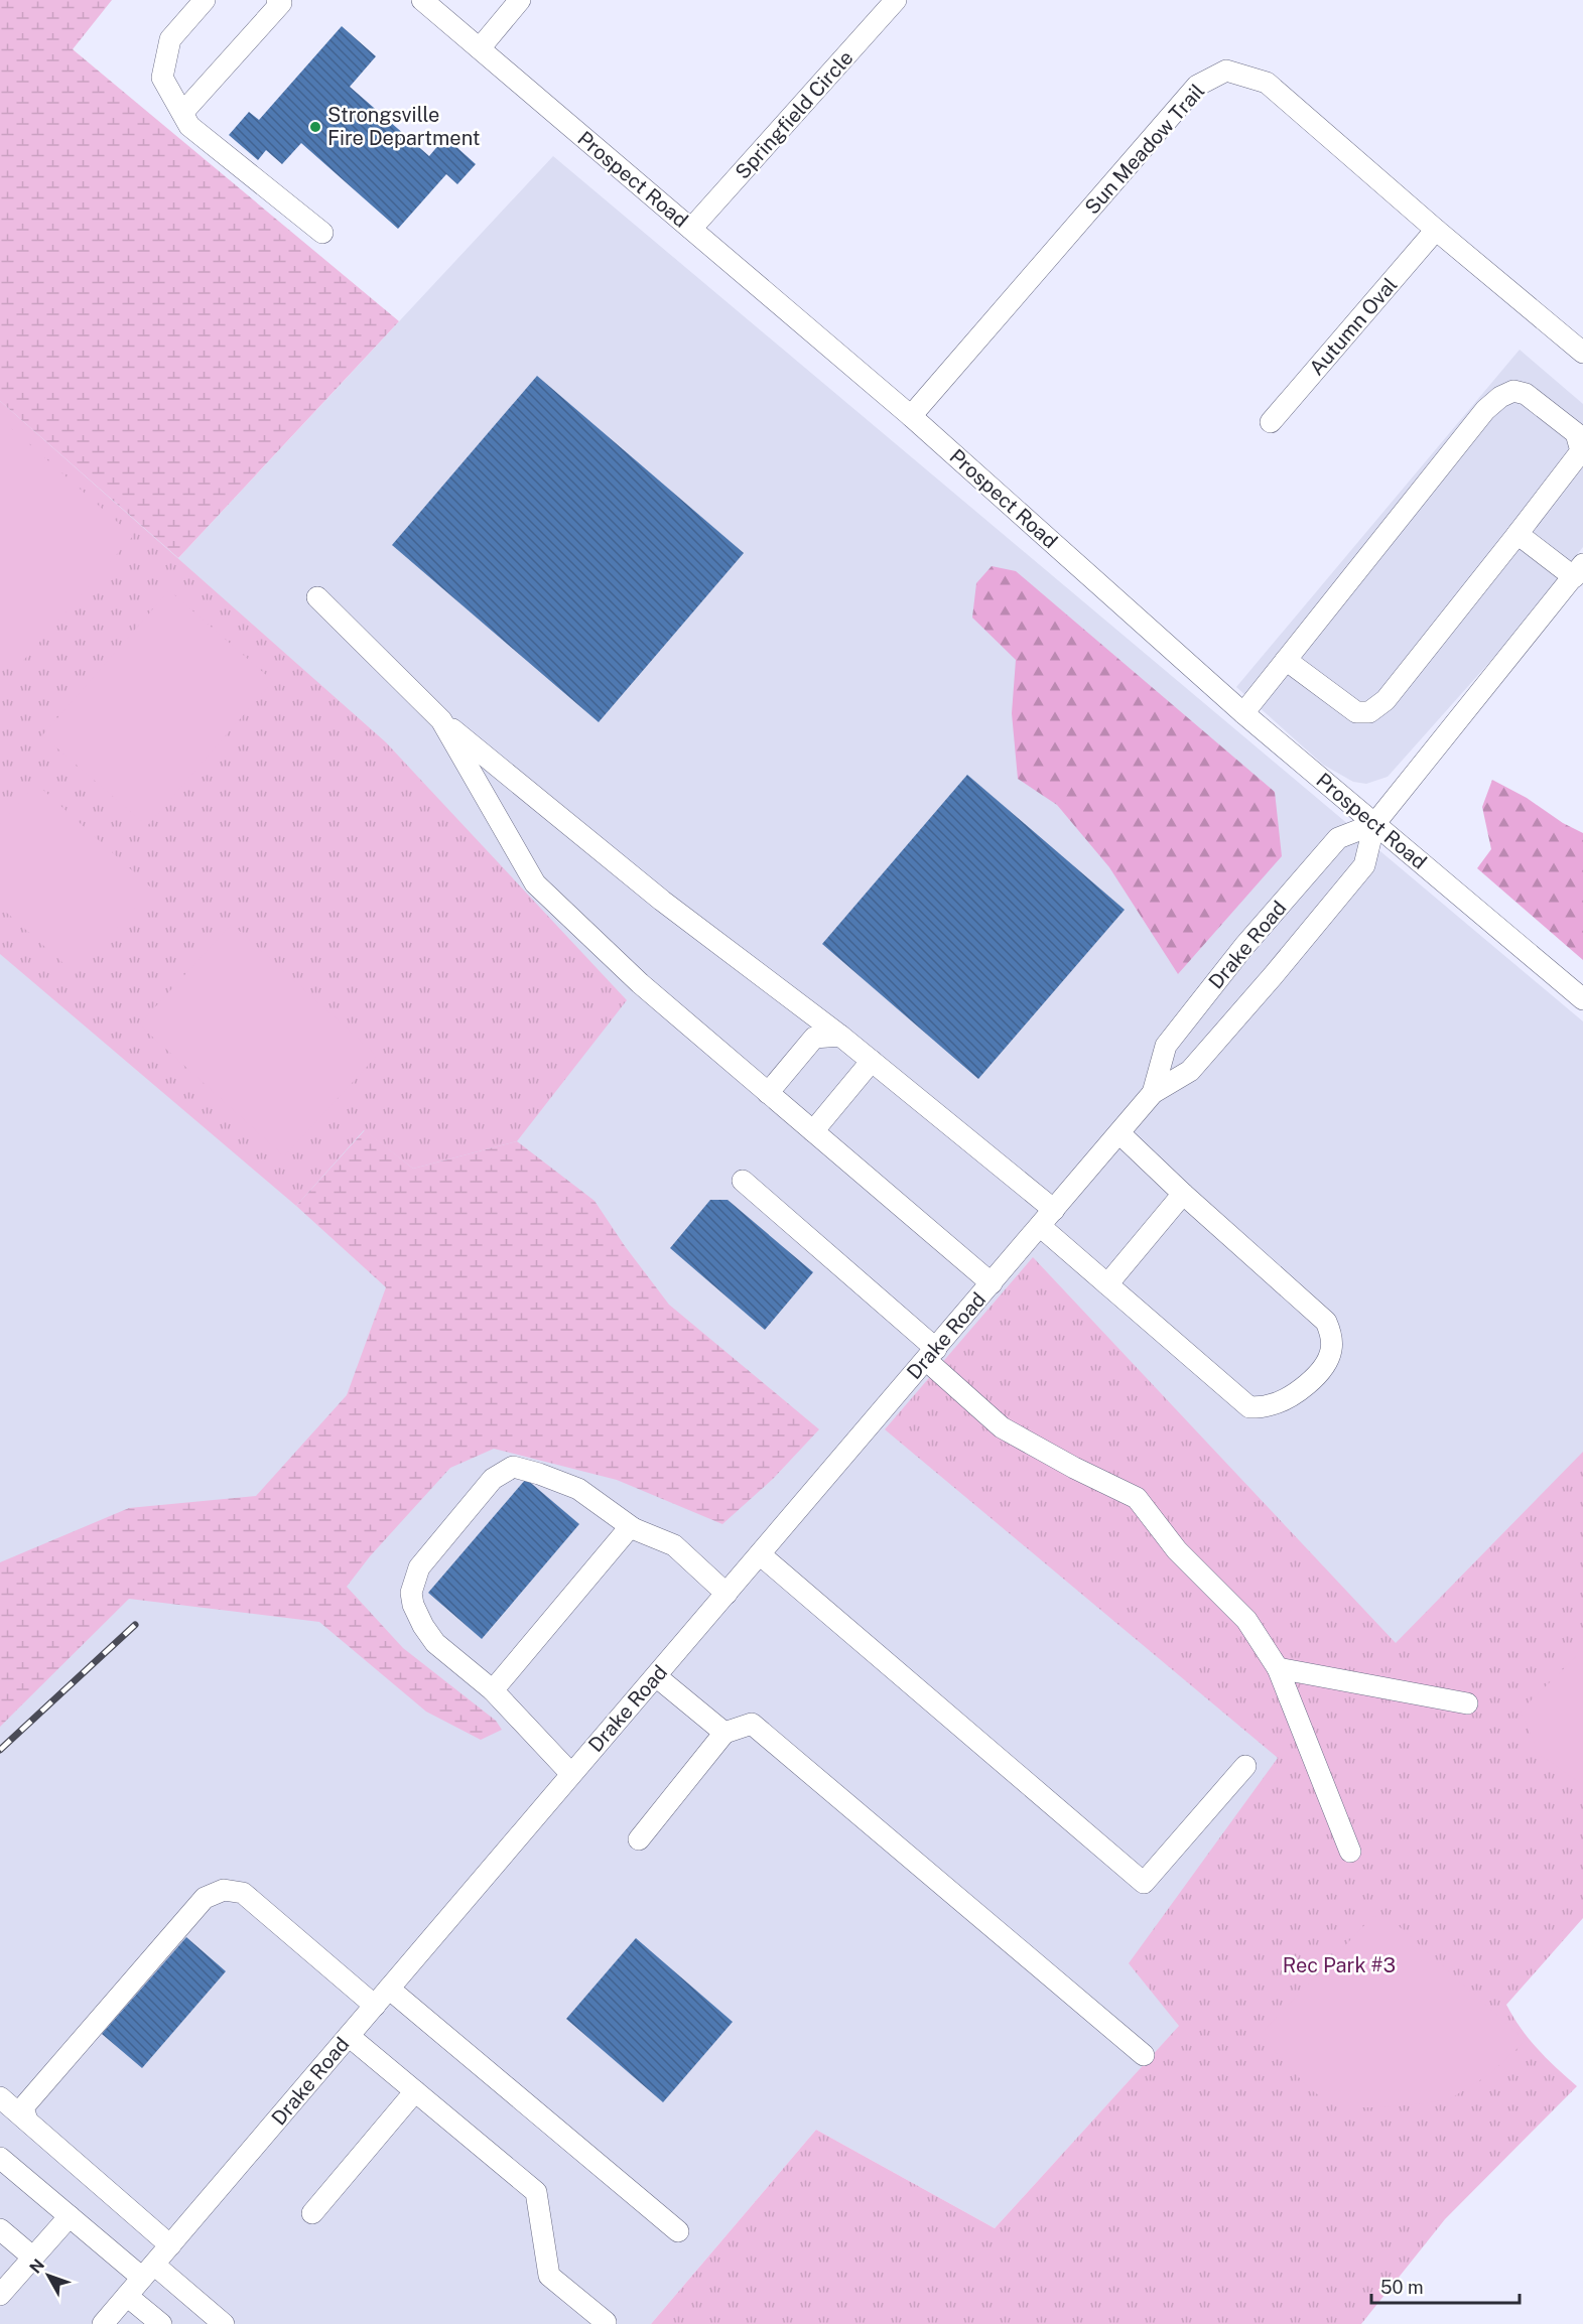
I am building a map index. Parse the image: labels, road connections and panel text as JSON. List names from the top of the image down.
{
  "streets": {
    "street": [
      "Springfield Circle",
      "Sun Meadow Trail",
      "Prospect Road",
      "Autumn Oval",
      "Drake Road"
    ]
  },
  "crossings": [
    ["Springfield Circle", "Prospect Road"],
    ["Sun Meadow Trail", "Prospect Road"],
    ["Sun Meadow Trail", "Autumn Oval"],
    ["Prospect Road", "Drake Road"]
  ],
  "parks": ["Rec Park #3"],
  "places": ["Strongsville Fire Department"],
  "scale_bar": "50 m",
  "north": "top left"
}
